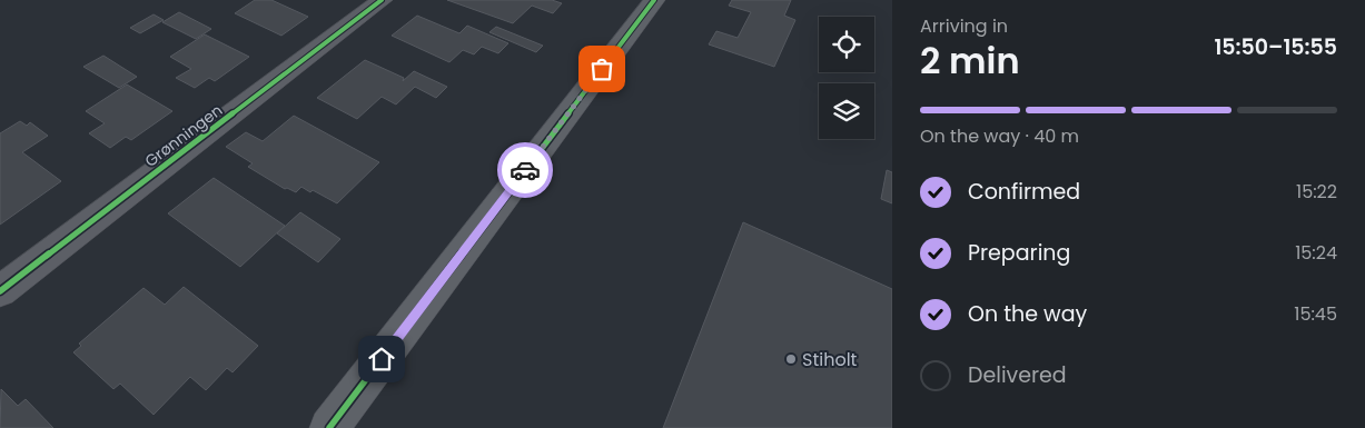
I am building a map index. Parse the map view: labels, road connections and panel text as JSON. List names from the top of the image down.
{
  "streets": {
    "street": ["Grønningen"]
  },
  "places": ["Stiholt"],
  "page": {
    "heading": ["2 min", "Arriving in", "15:50–15:55"],
    "bar": "On the way · 40 m",
    "list": [
      ["Confirmed", "15:22"],
      ["Preparing", "15:24"],
      ["On the way", "15:45"],
      "Delivered"
    ]
  }
}
